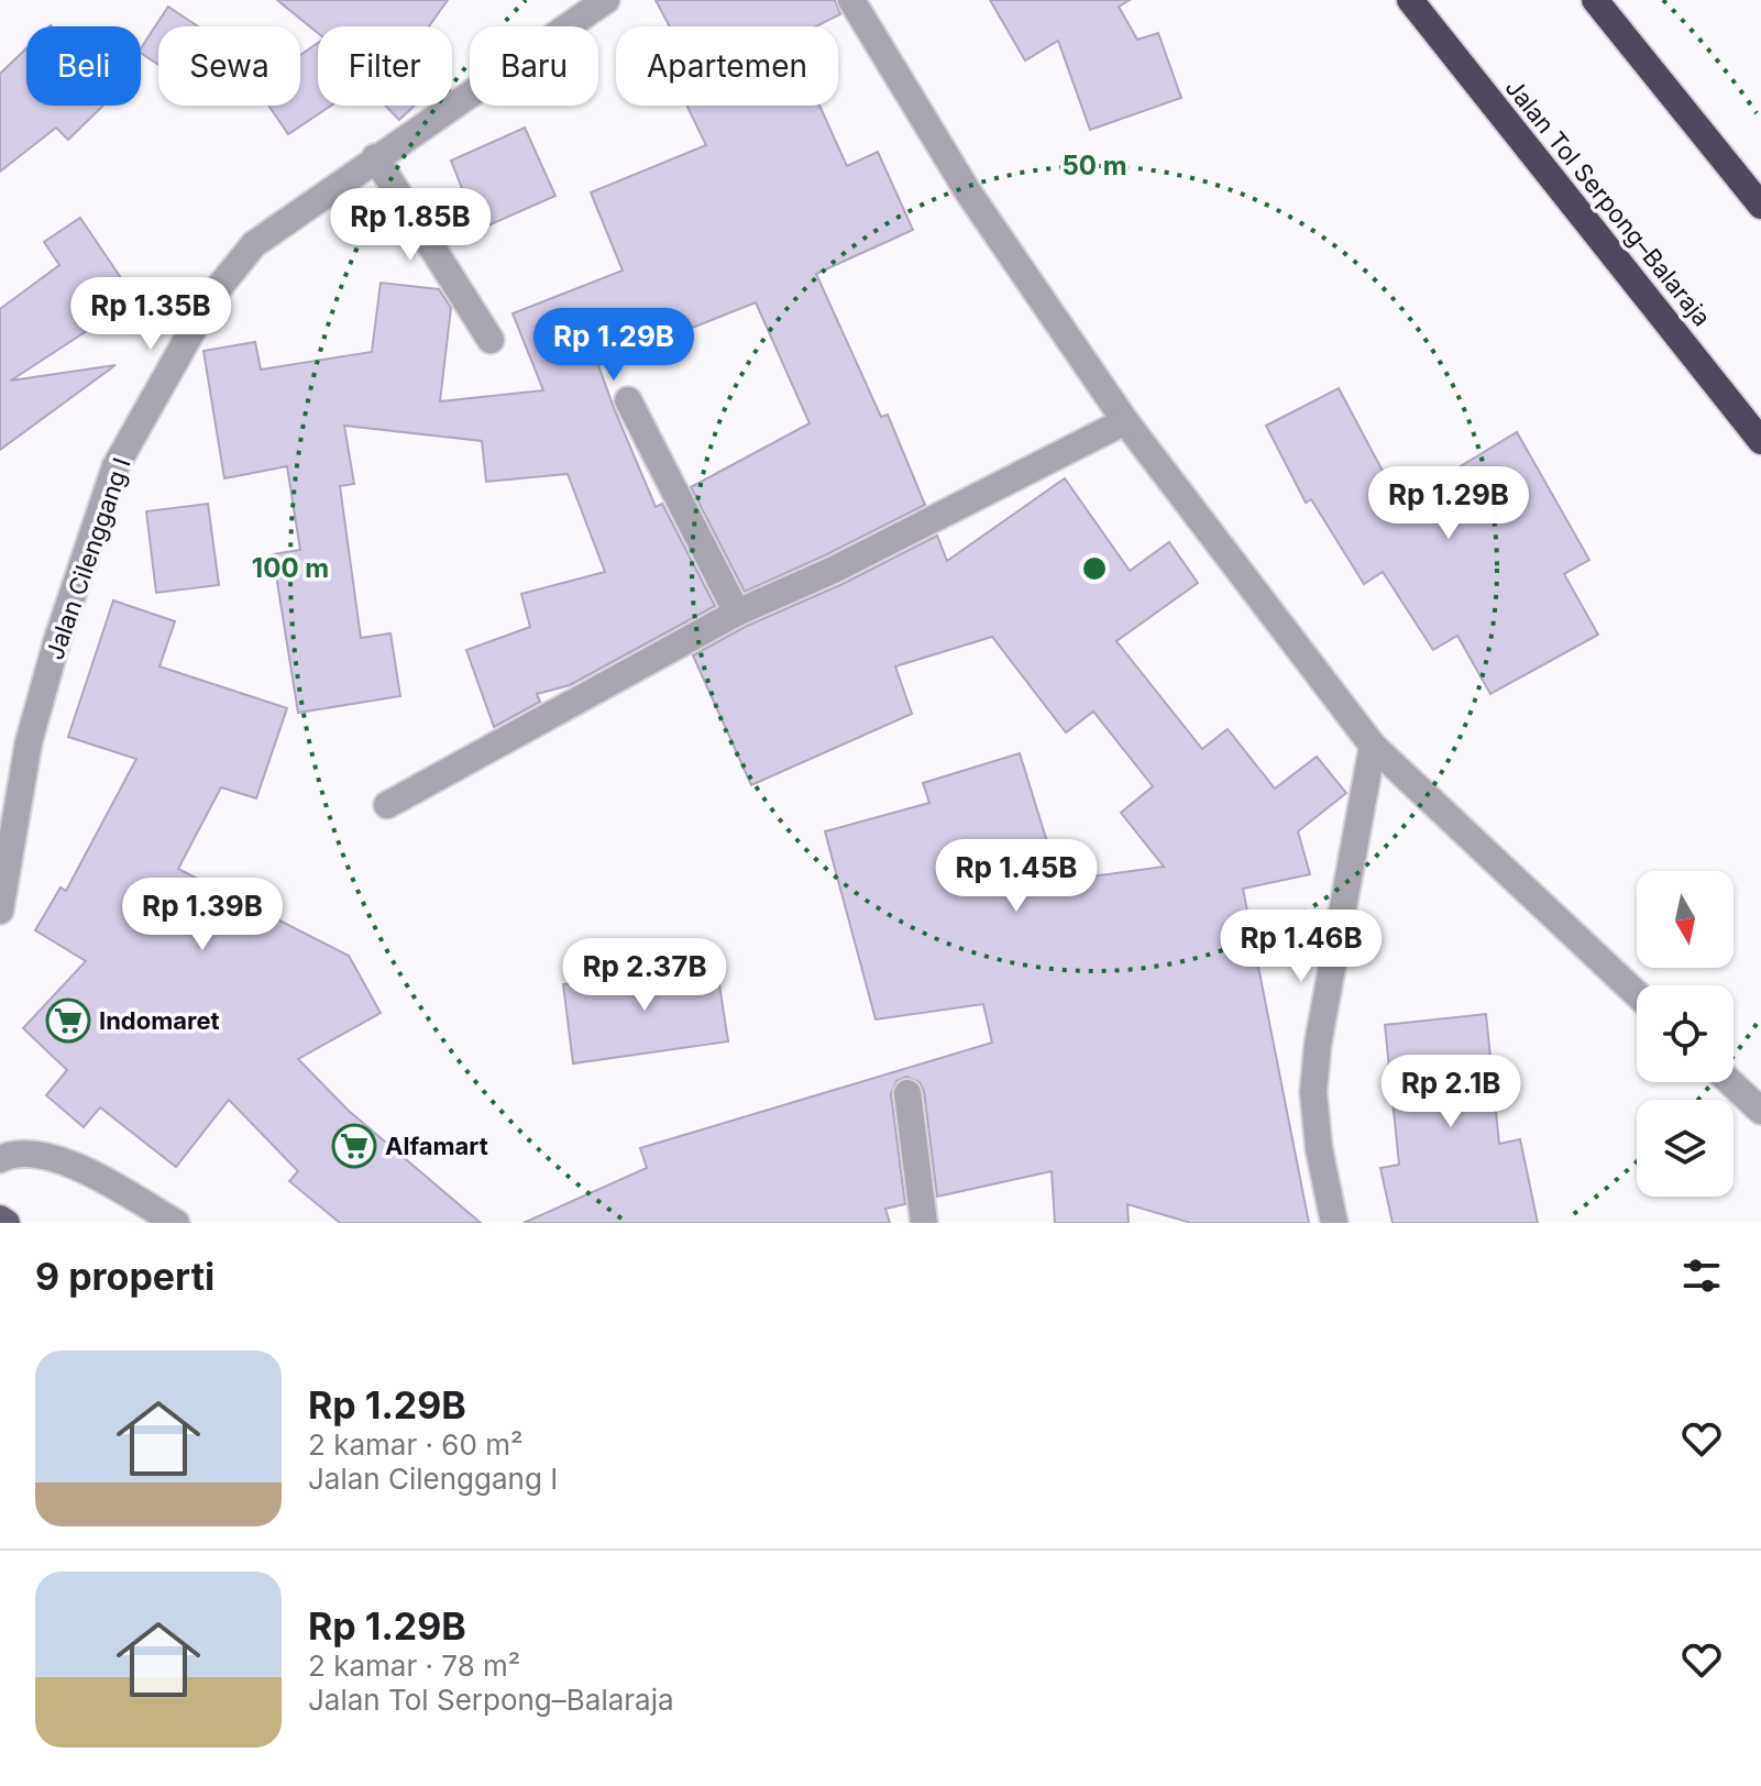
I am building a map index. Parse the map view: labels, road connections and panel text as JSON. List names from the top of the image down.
{
  "streets": {
    "highway": ["Jalan Tol Serpong–Balaraja"],
    "street": ["Jalan Cilenggang I"]
  },
  "places": {
    "supermarket": ["Indomaret", "Alfamart"]
  },
  "north": "bottom",
  "page": {
    "chip": [
      "Beli",
      "Sewa",
      "Filter",
      "Baru",
      "Apartemen"
    ],
    "price": [
      "Rp 1.85B",
      "Rp 1.35B",
      "Rp 1.29B",
      "Rp 1.29B",
      "Rp 1.45B",
      "Rp 1.39B",
      "Rp 1.46B",
      "Rp 2.37B",
      "Rp 2.1B"
    ],
    "heading": "9 properti",
    "list": [
      {
        "name": "Rp 1.29B",
        "note": "2 kamar · 60 m² · Jalan Cilenggang I"
      },
      {
        "name": "Rp 1.29B",
        "note": "2 kamar · 78 m² · Jalan Tol Serpong–Balaraja"
      }
    ]
  },
  "rings": ["50 m", "100 m"]
}
